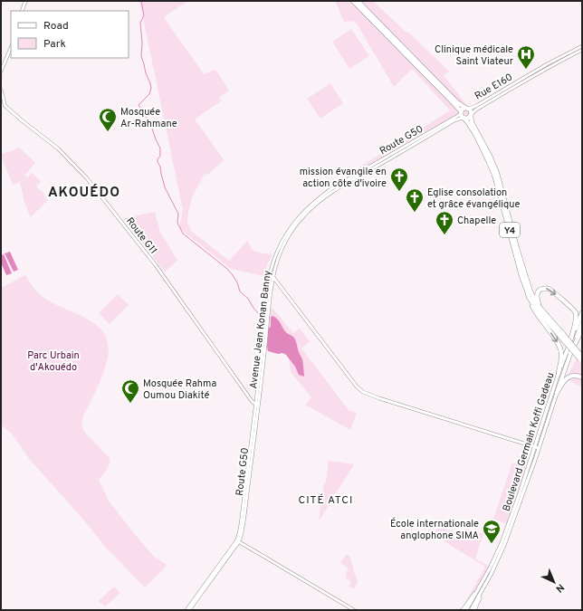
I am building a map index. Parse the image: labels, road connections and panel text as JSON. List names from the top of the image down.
{
  "streets": {
    "highway": ["Y4"],
    "main road": ["Boulevard Germain Koffi Gadeau"],
    "street": [
      "Rue E160",
      "Route G50",
      "Route G11",
      "Avenue Jean Konan Banny"
    ]
  },
  "crossings": [
    ["Rue E160", "Route G50"],
    ["Rue E160", "Y4"],
    ["Route G50", "Y4"],
    ["Route G50", "Route G11"],
    ["Route G50", "Avenue Jean Konan Banny"],
    ["Route G11", "Avenue Jean Konan Banny"]
  ],
  "districts": ["AKOUÉDO", "CITÉ ATCI"],
  "parks": ["Parc Urbain d'Akouédo"],
  "places": {
    "hospital": ["Clinique médicale Saint Viateur"],
    "mosque": ["Mosquée Ar-Rahmane", "Mosquée Rahma Oumou Diakité"],
    "church": ["mission évangile en action côte d'ivoire", "Eglise consolation et grâce évangélique", "Chapelle"],
    "school or university": ["École internationale anglophone SIMA"]
  },
  "legend": ["Road", "Park"],
  "north": "bottom right"
}
